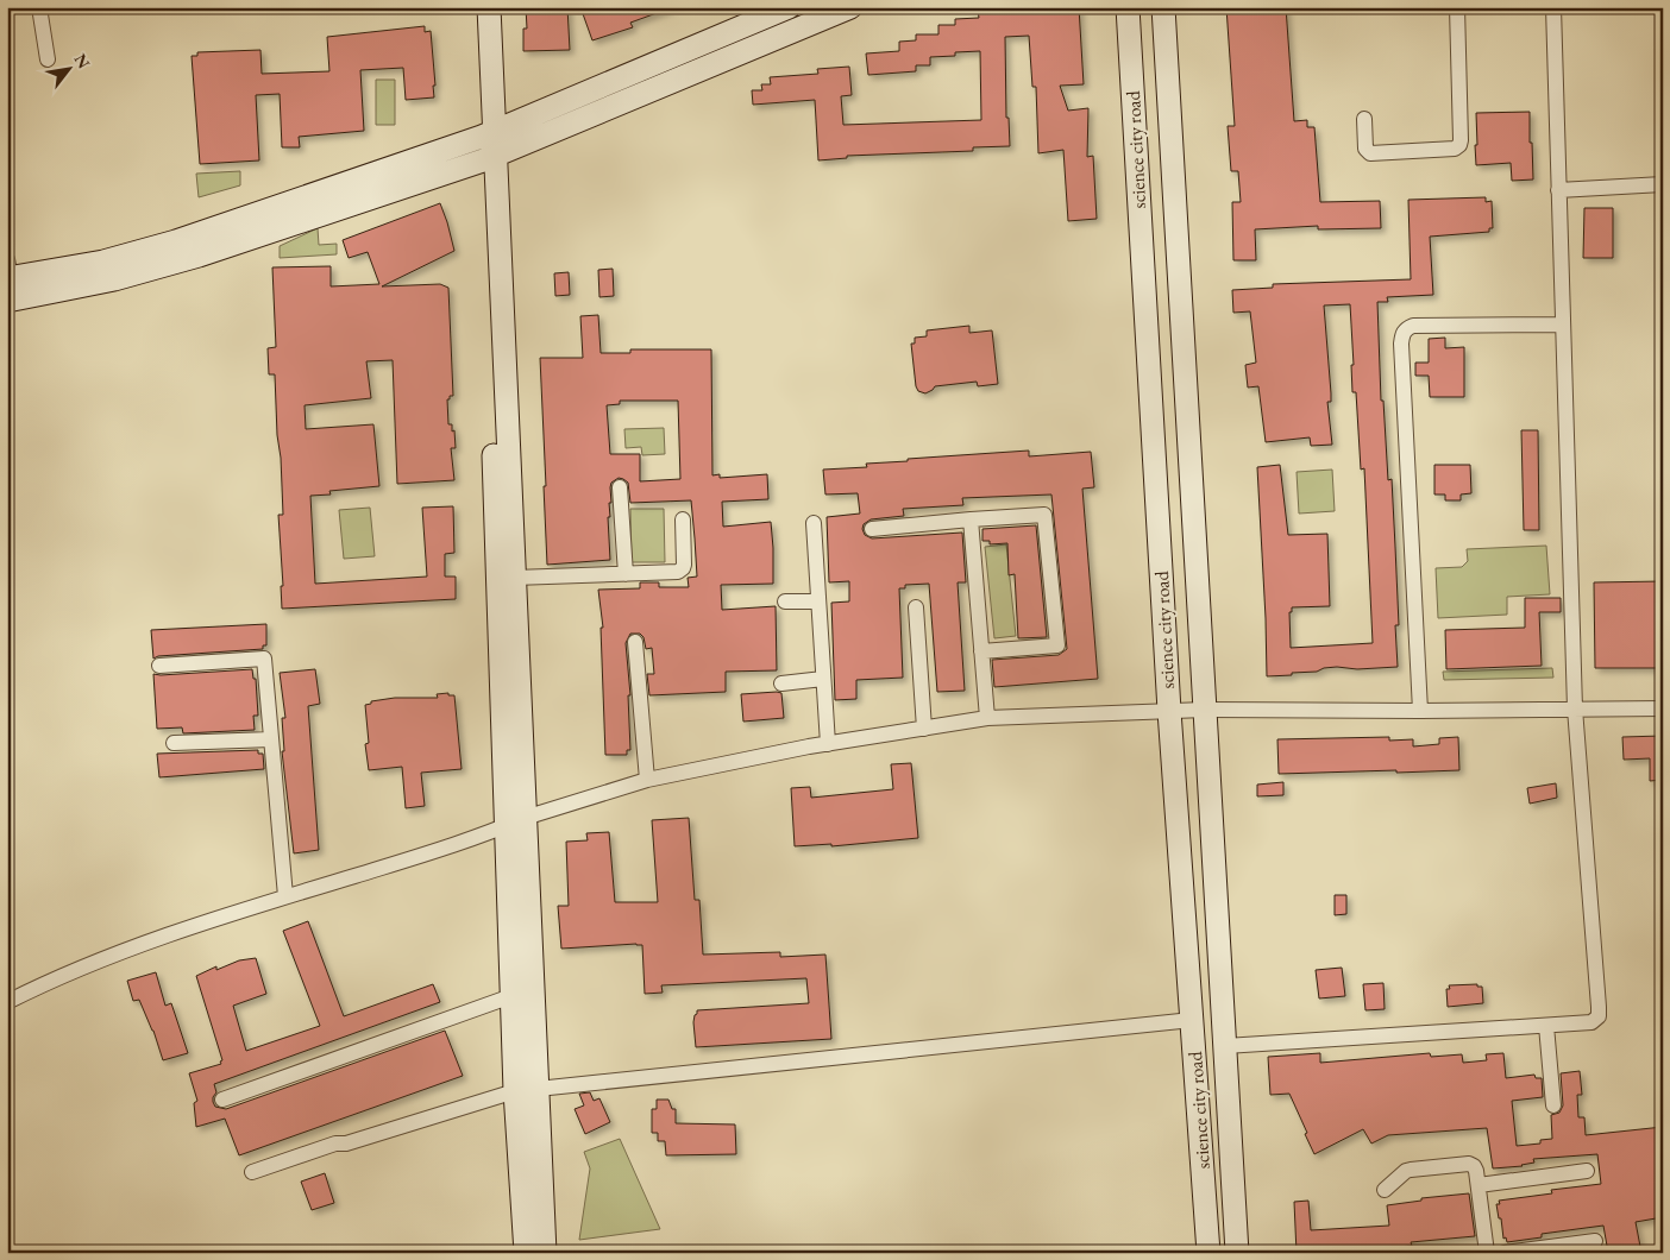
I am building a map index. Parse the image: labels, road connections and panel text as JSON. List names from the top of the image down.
{
  "streets": {
    "street": ["science city road"]
  },
  "north": "top right"
}
